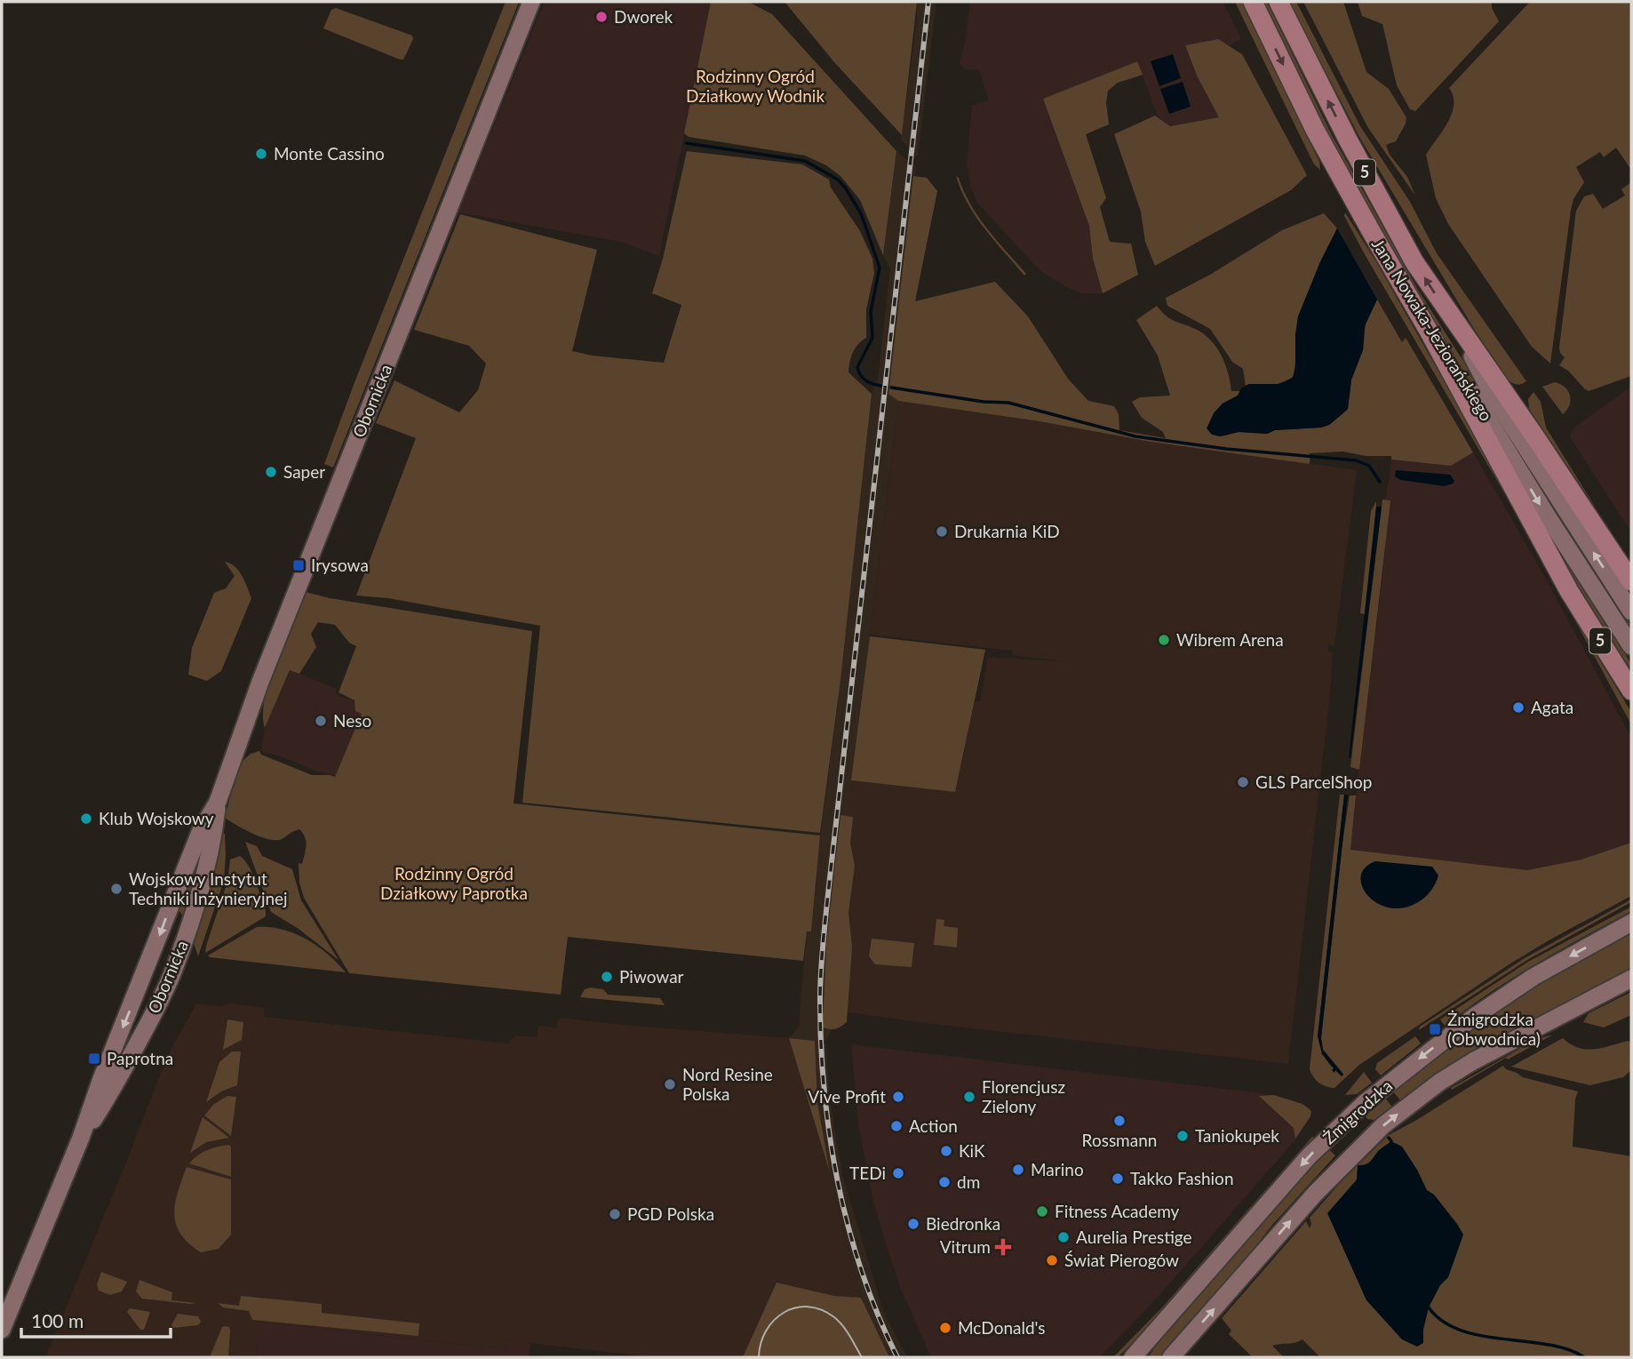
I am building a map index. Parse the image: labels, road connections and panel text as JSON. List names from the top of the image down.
{
  "streets": {
    "main road": [
      "5",
      "Jana Nowaka-Jeziorańskiego",
      "Obornicka",
      "Żmigrodzka"
    ]
  },
  "crossings": [
    ["5", "Jana Nowaka-Jeziorańskiego"]
  ],
  "parks": ["Rodzinny Ogród Działkowy Wodnik", "Rodzinny Ogród Działkowy Paprotka"],
  "places": {
    "other": [
      "Dworek",
      "Monte Cassino",
      "Saper",
      "Drukarnia KiD",
      "Wibrem Arena",
      "Agata",
      "Neso",
      "GLS ParcelShop",
      "Klub Wojskowy",
      "Wojskowy Instytut Techniki Inżynieryjnej",
      "Piwowar",
      "Nord Resine Polska",
      "Vive Profit",
      "Florencjusz Zielony",
      "Rossmann",
      "Action",
      "Taniokupek",
      "KiK",
      "Marino",
      "TEDi",
      "Takko Fashion",
      "dm",
      "Fitness Academy",
      "PGD Polska",
      "Biedronka",
      "Aurelia Prestige",
      "Świat Pierogów",
      "McDonald's"
    ],
    "transit": ["Irysowa", "Żmigrodzka (Obwodnica)", "Paprotna"],
    "health": ["Vitrum"]
  },
  "scale_bar": "100 m"
}
